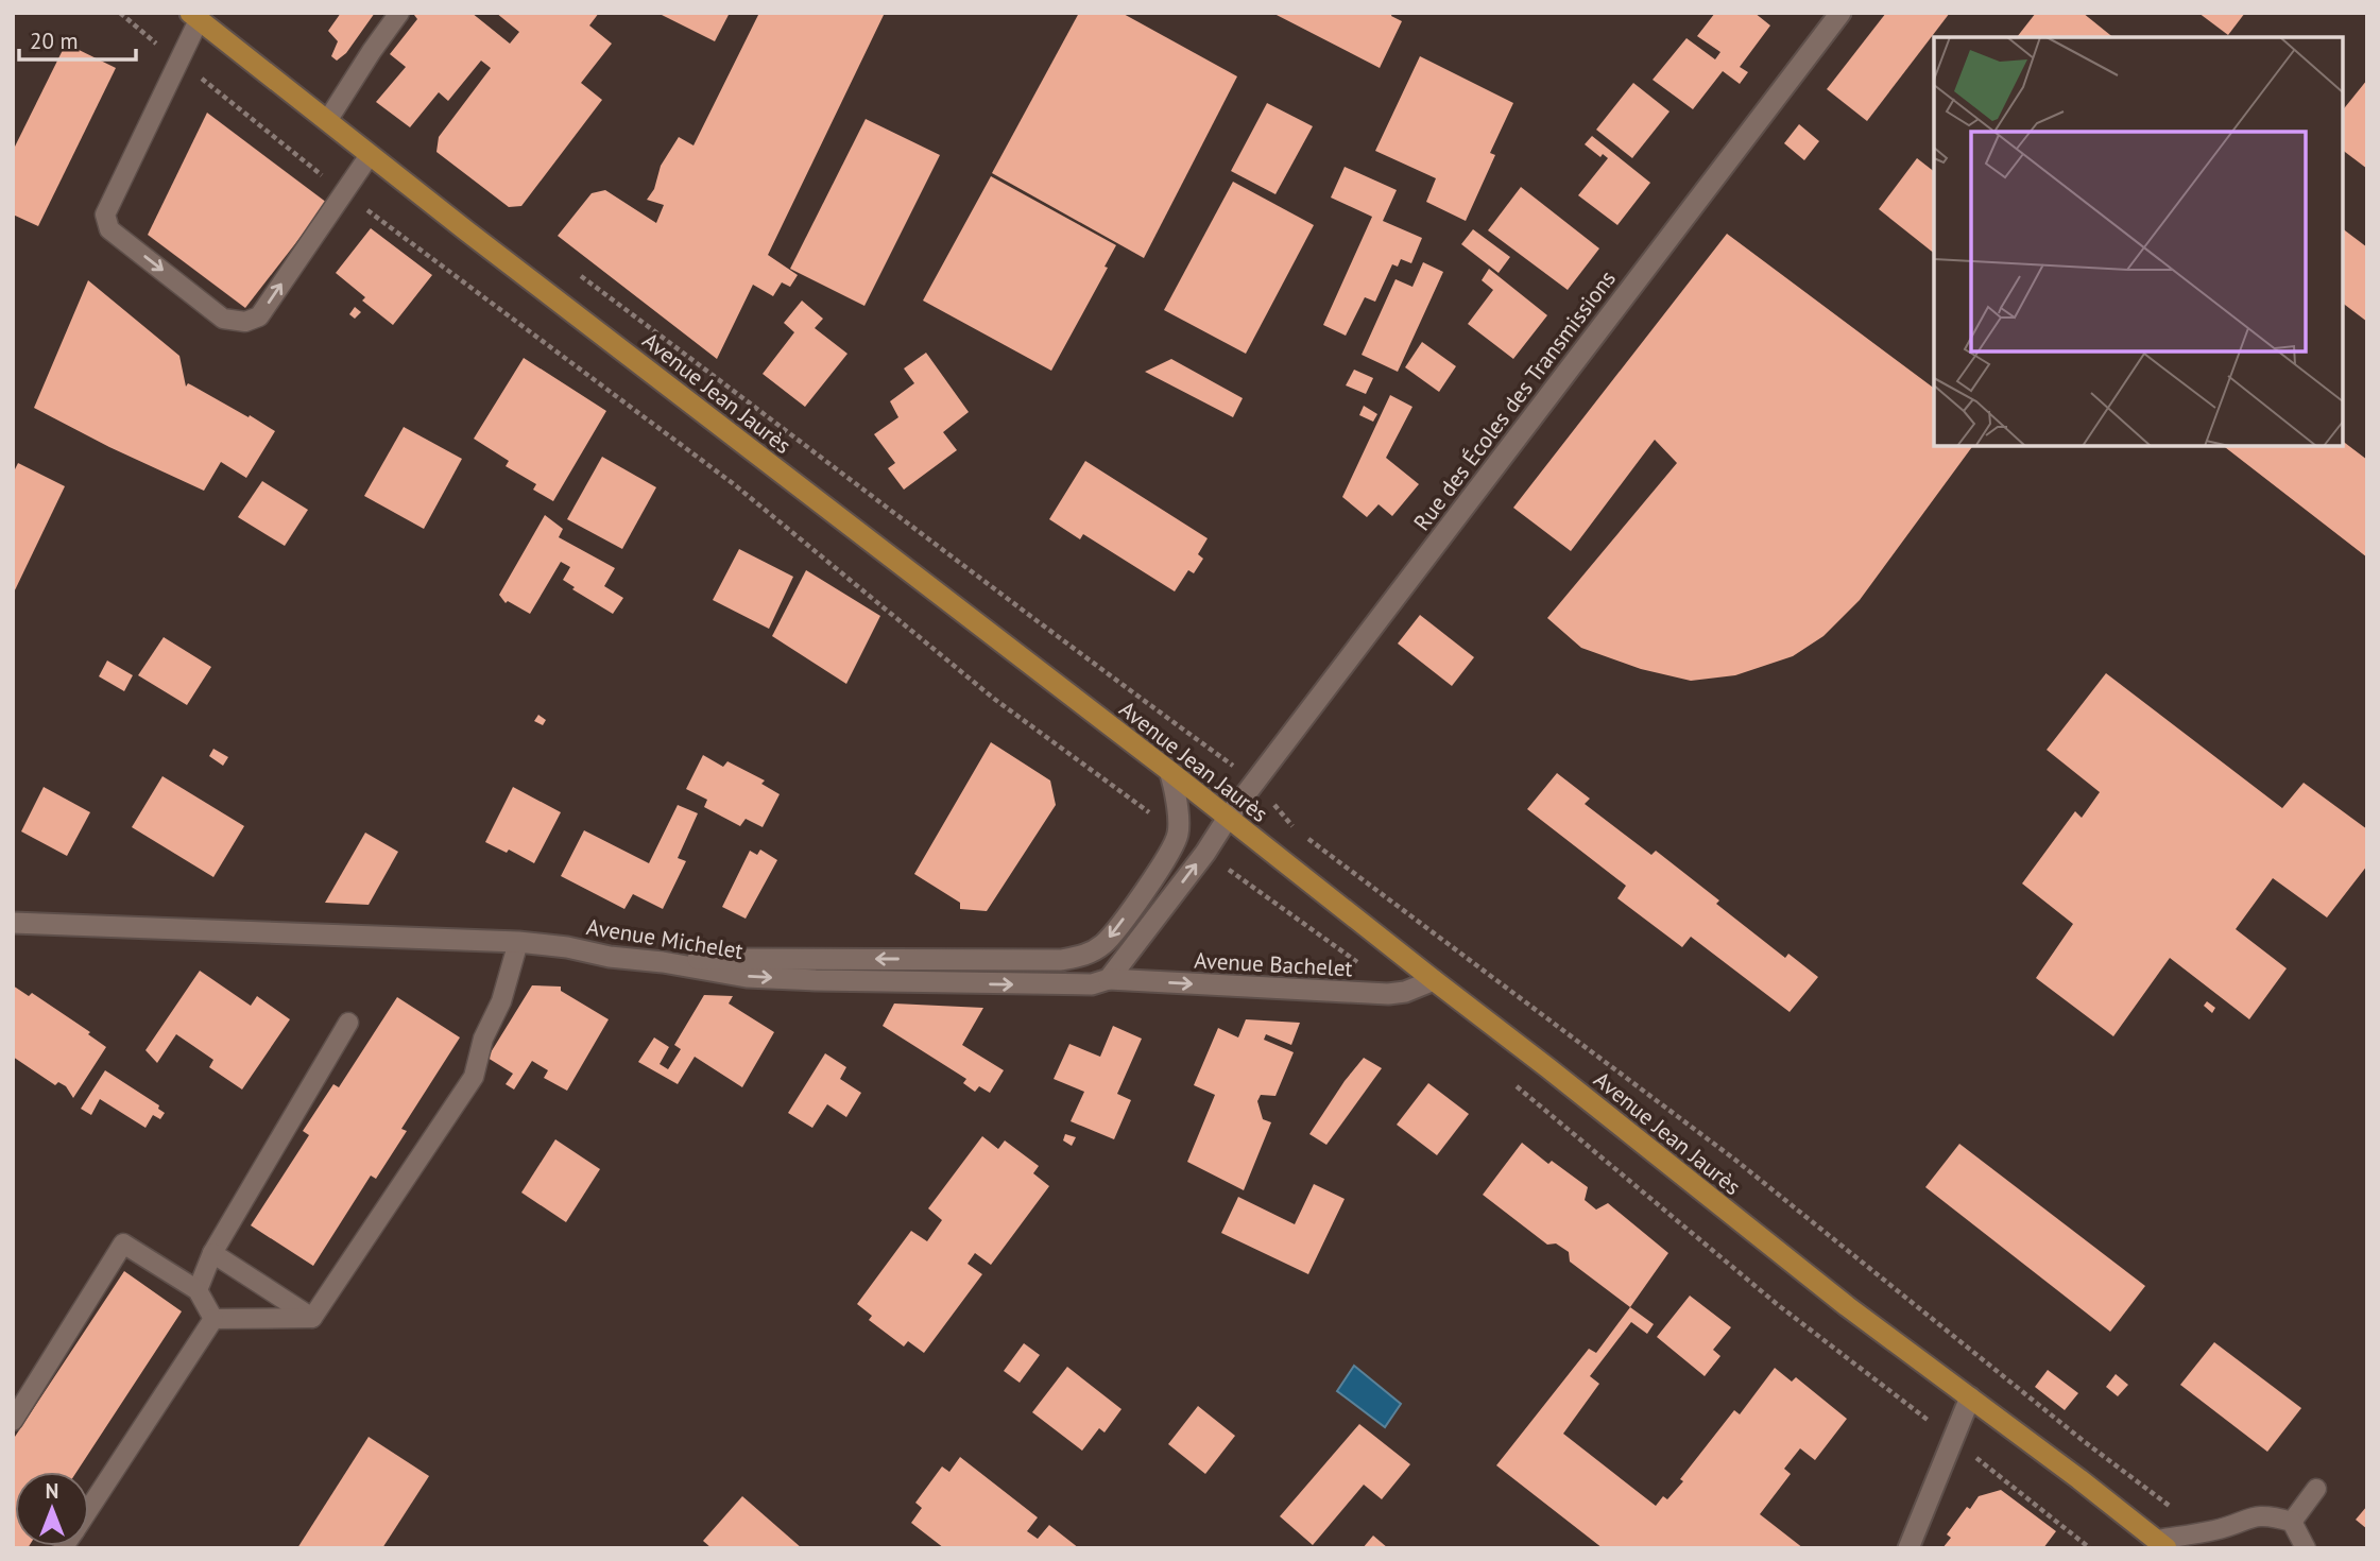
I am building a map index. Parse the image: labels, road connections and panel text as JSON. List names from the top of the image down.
{
  "streets": {
    "main road": ["Avenue Jean Jaurès"],
    "street": ["Rue des Écoles des Transmissions", "Avenue Michelet", "Avenue Bachelet"]
  },
  "crossings": [
    ["Avenue Jean Jaurès", "Rue des Écoles des Transmissions"],
    ["Avenue Jean Jaurès", "Avenue Bachelet"],
    ["Avenue Michelet", "Avenue Bachelet"]
  ],
  "one_way": ["Avenue Michelet", "Avenue Bachelet"],
  "scale_bar": "20 m",
  "north": "top"
}
